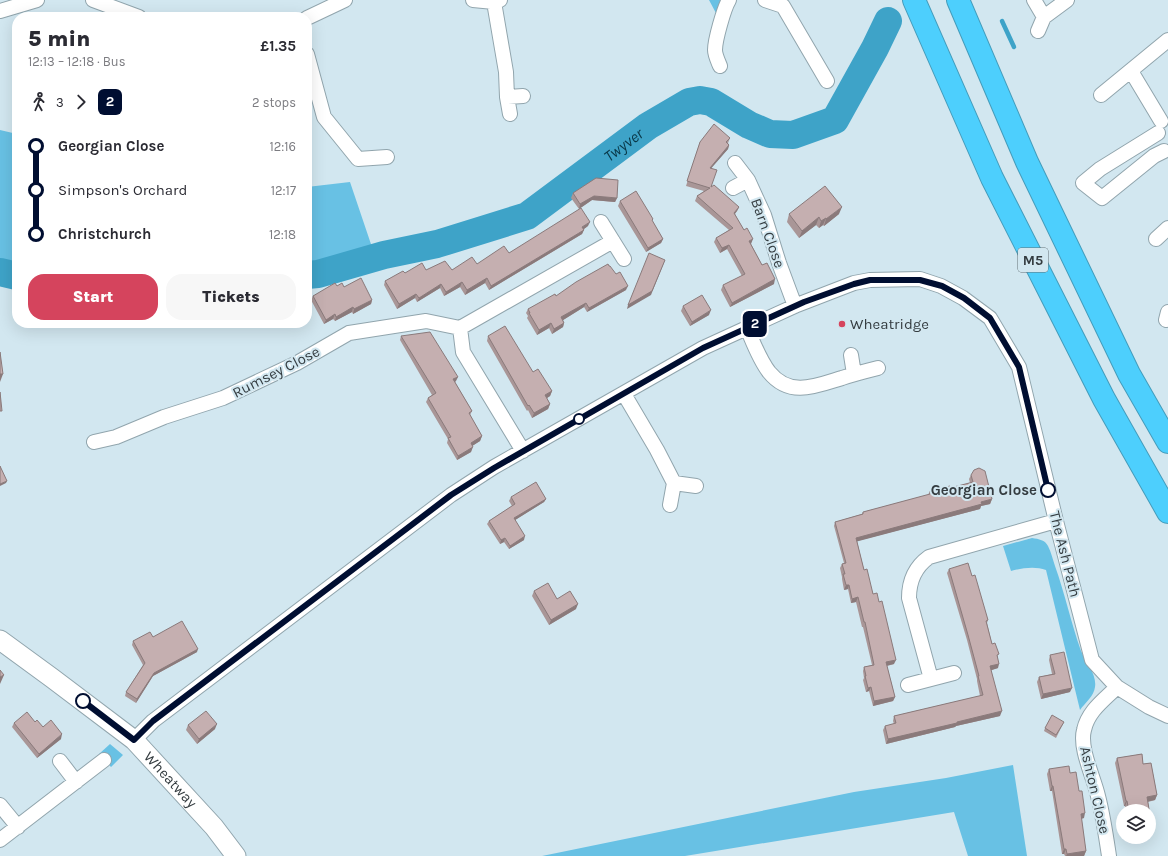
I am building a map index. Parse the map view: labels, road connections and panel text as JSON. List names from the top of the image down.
{
  "streets": {
    "highway": ["M5"],
    "street": [
      "Barn Close",
      "Rumsey Close",
      "The Ash Path",
      "Wheatway",
      "Ashton Close"
    ]
  },
  "crossings": [
    ["Barn Close", "The Ash Path"],
    ["The Ash Path", "Wheatway"],
    ["The Ash Path", "Ashton Close"]
  ],
  "water": ["Twyver"],
  "places": ["Wheatridge", "Georgian Close"],
  "lines": ["bus line 2"],
  "page": {
    "on_map": "2",
    "heading": ["5 min", "12:13 – 12:18 · Bus", "£1.35"],
    "legs": ["3", "2", "2 stops"],
    "list": [
      {
        "name": "Georgian Close",
        "value": "12:16"
      },
      {
        "name": "Simpson's Orchard",
        "value": "12:17"
      },
      {
        "name": "Christchurch",
        "value": "12:18"
      }
    ],
    "buttons": ["Start", "Tickets"]
  }
}
